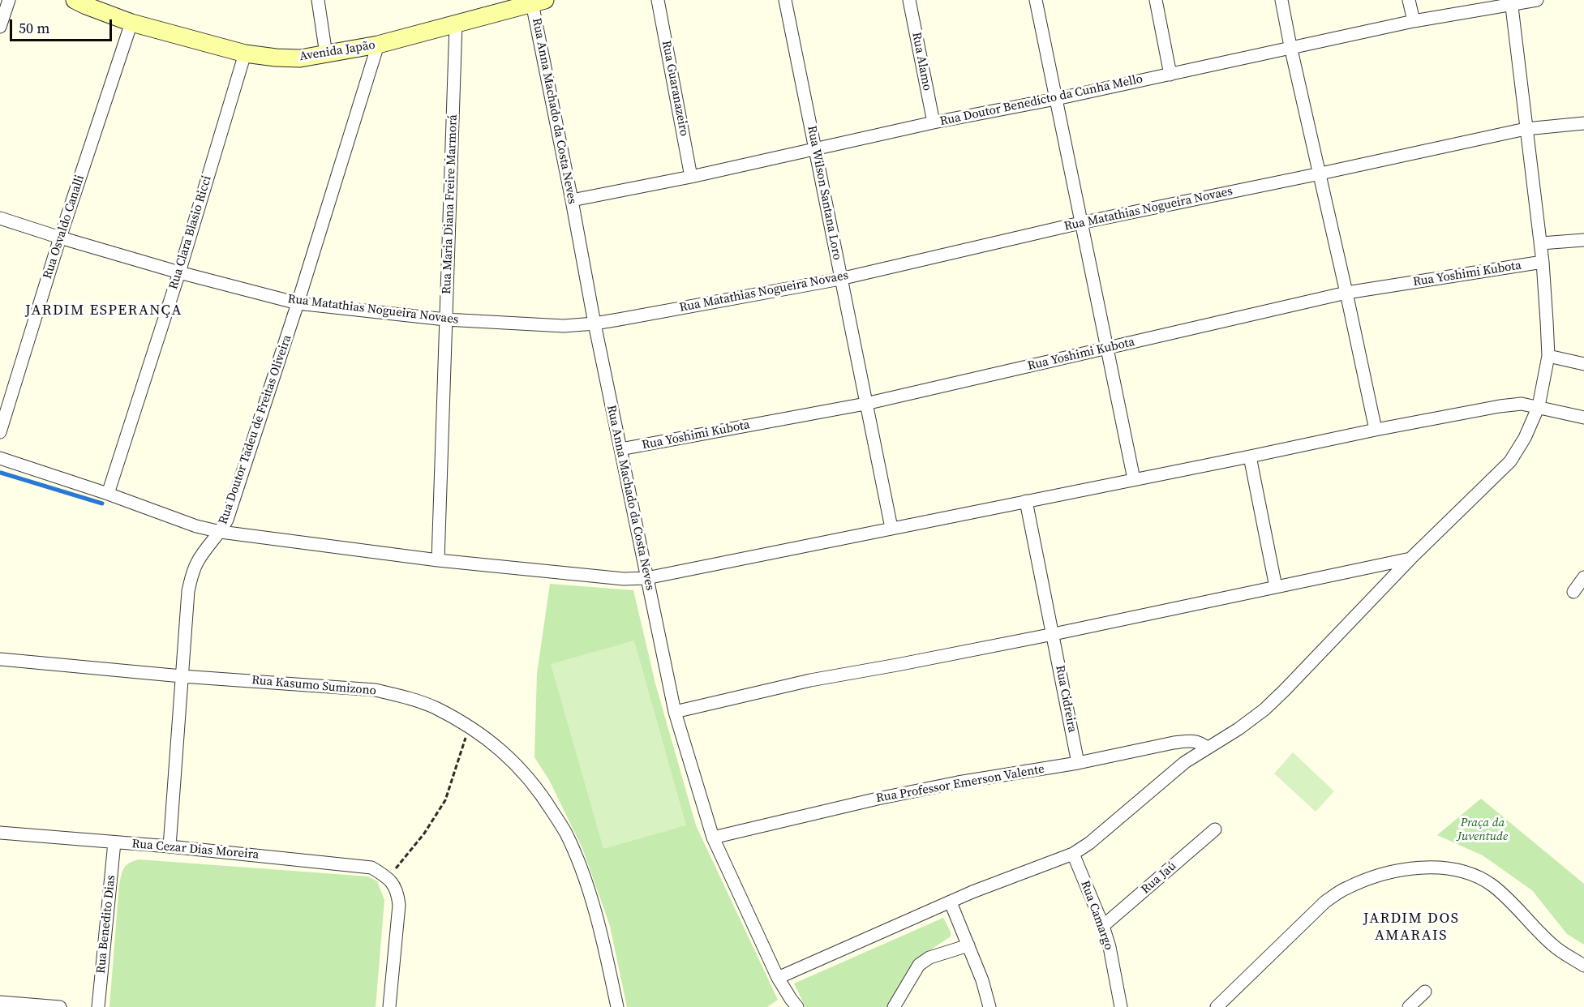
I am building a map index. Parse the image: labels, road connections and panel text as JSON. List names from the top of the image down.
{
  "streets": {
    "main road": ["Avenida Japão"],
    "street": [
      "Rua Alamo",
      "Rua Guaranazeiro",
      "Rua Doutor Benedicto da Cunha Mello",
      "Rua Anna Machado da Costa Neves",
      "Rua Wilson Santana Loro",
      "Rua Maria Diana Freire Marmorá",
      "Rua Matathias Nogueira Novaes",
      "Rua Osvaldo Canalli",
      "Rua Clara Blasio Ricci",
      "Rua Yoshimi Kubota",
      "Rua Doutor Tadeu de Freitas Oliveira",
      "Rua Kasumo Sumizono",
      "Rua Cidreira",
      "Rua Professor Emerson Valente",
      "Rua Cezar Dias Moreira",
      "Rua Jaú",
      "Rua Camargo",
      "Rua Benedito Dias"
    ]
  },
  "crossings": [
    ["Avenida Japão", "Rua Anna Machado da Costa Neves"],
    ["Avenida Japão", "Rua Maria Diana Freire Marmorá"],
    ["Avenida Japão", "Rua Osvaldo Canalli"],
    ["Avenida Japão", "Rua Clara Blasio Ricci"],
    ["Avenida Japão", "Rua Doutor Tadeu de Freitas Oliveira"],
    ["Rua Alamo", "Rua Doutor Benedicto da Cunha Mello"],
    ["Rua Guaranazeiro", "Rua Doutor Benedicto da Cunha Mello"],
    ["Rua Doutor Benedicto da Cunha Mello", "Rua Anna Machado da Costa Neves"],
    ["Rua Doutor Benedicto da Cunha Mello", "Rua Wilson Santana Loro"],
    ["Rua Anna Machado da Costa Neves", "Rua Matathias Nogueira Novaes"],
    ["Rua Anna Machado da Costa Neves", "Rua Yoshimi Kubota"],
    ["Rua Anna Machado da Costa Neves", "Rua Professor Emerson Valente"],
    ["Rua Wilson Santana Loro", "Rua Matathias Nogueira Novaes"],
    ["Rua Wilson Santana Loro", "Rua Yoshimi Kubota"],
    ["Rua Maria Diana Freire Marmorá", "Rua Matathias Nogueira Novaes"],
    ["Rua Matathias Nogueira Novaes", "Rua Osvaldo Canalli"],
    ["Rua Matathias Nogueira Novaes", "Rua Clara Blasio Ricci"],
    ["Rua Matathias Nogueira Novaes", "Rua Doutor Tadeu de Freitas Oliveira"],
    ["Rua Doutor Tadeu de Freitas Oliveira", "Rua Kasumo Sumizono"],
    ["Rua Doutor Tadeu de Freitas Oliveira", "Rua Cezar Dias Moreira"],
    ["Rua Cidreira", "Rua Professor Emerson Valente"],
    ["Rua Cezar Dias Moreira", "Rua Benedito Dias"],
    ["Rua Jaú", "Rua Camargo"]
  ],
  "districts": ["JARDIM ESPERANÇA", "JARDIM DOS AMARAIS"],
  "parks": ["Praça da Juventude"],
  "scale_bar": "50 m"
}
